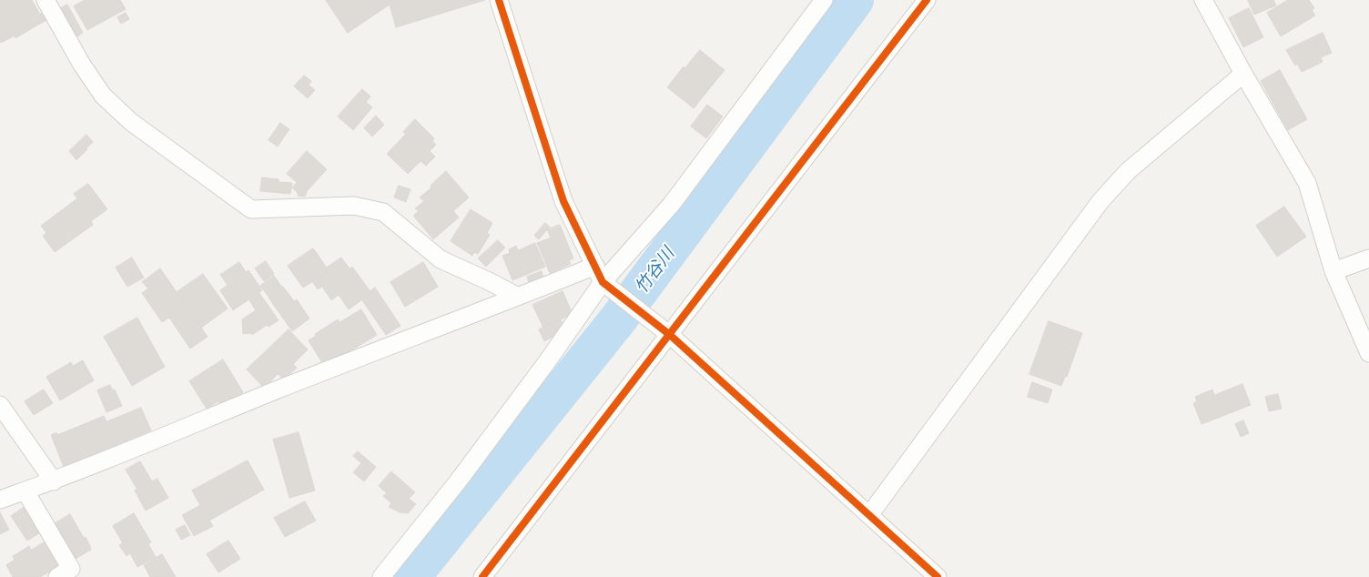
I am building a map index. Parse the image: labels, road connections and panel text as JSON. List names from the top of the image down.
{
  "water": ["竹谷川"]
}
